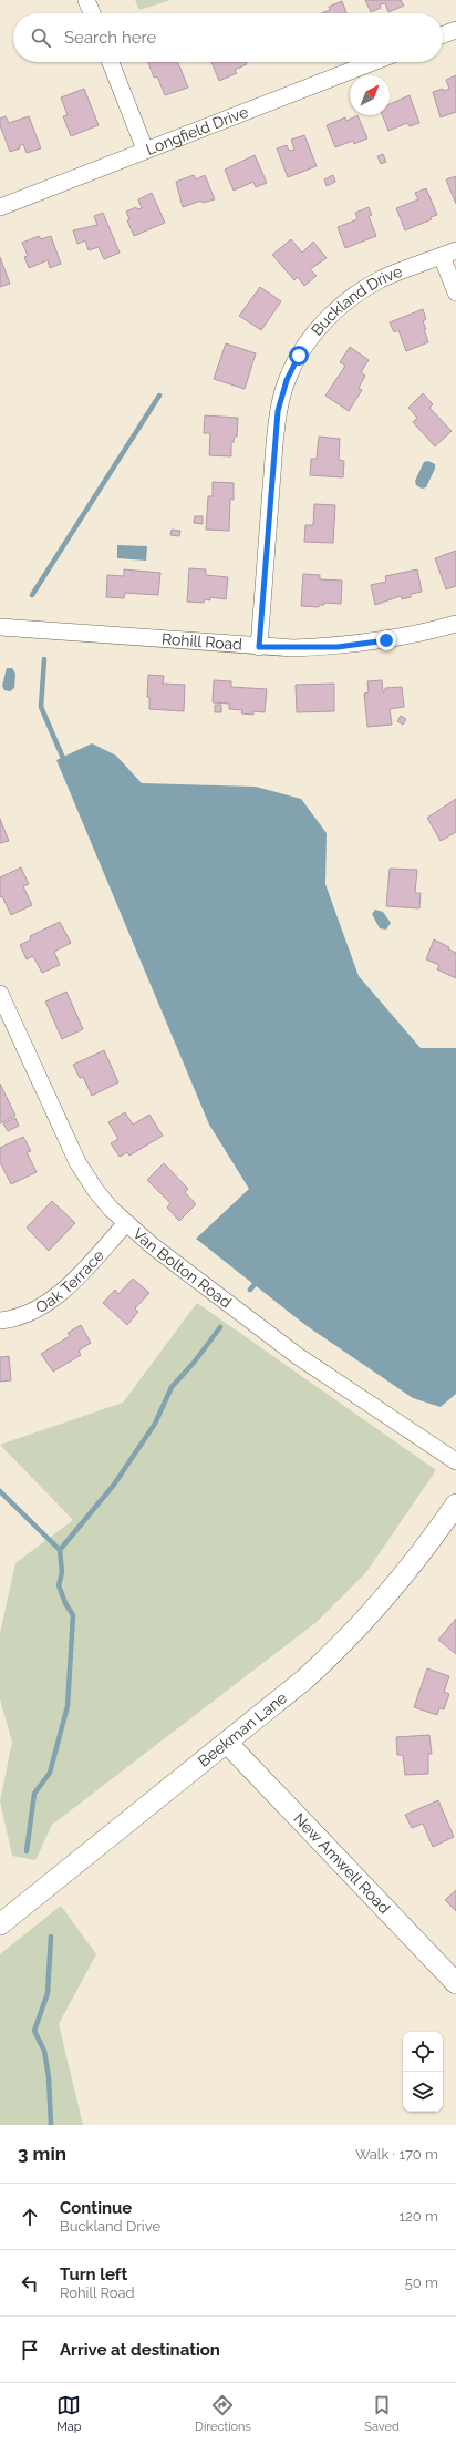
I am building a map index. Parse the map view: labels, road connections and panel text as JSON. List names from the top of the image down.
{
  "streets": {
    "street": [
      "Longfield Drive",
      "Buckland Drive",
      "Rohill Road",
      "Van Bolton Road",
      "Oak Terrace",
      "Beekman Lane",
      "New Amwell Road"
    ]
  },
  "crossings": [
    ["Buckland Drive", "Rohill Road"],
    ["Van Bolton Road", "Oak Terrace"],
    ["Beekman Lane", "New Amwell Road"]
  ],
  "north": "top right",
  "page": {
    "search": "Search here",
    "heading": ["3 min", "Walk · 170 m"],
    "list": [
      ["Continue", "Buckland Drive", "120 m"],
      ["Turn left", "Rohill Road", "50 m"],
      "Arrive at destination"
    ],
    "nav": ["Map", "Directions", "Saved"]
  }
}
